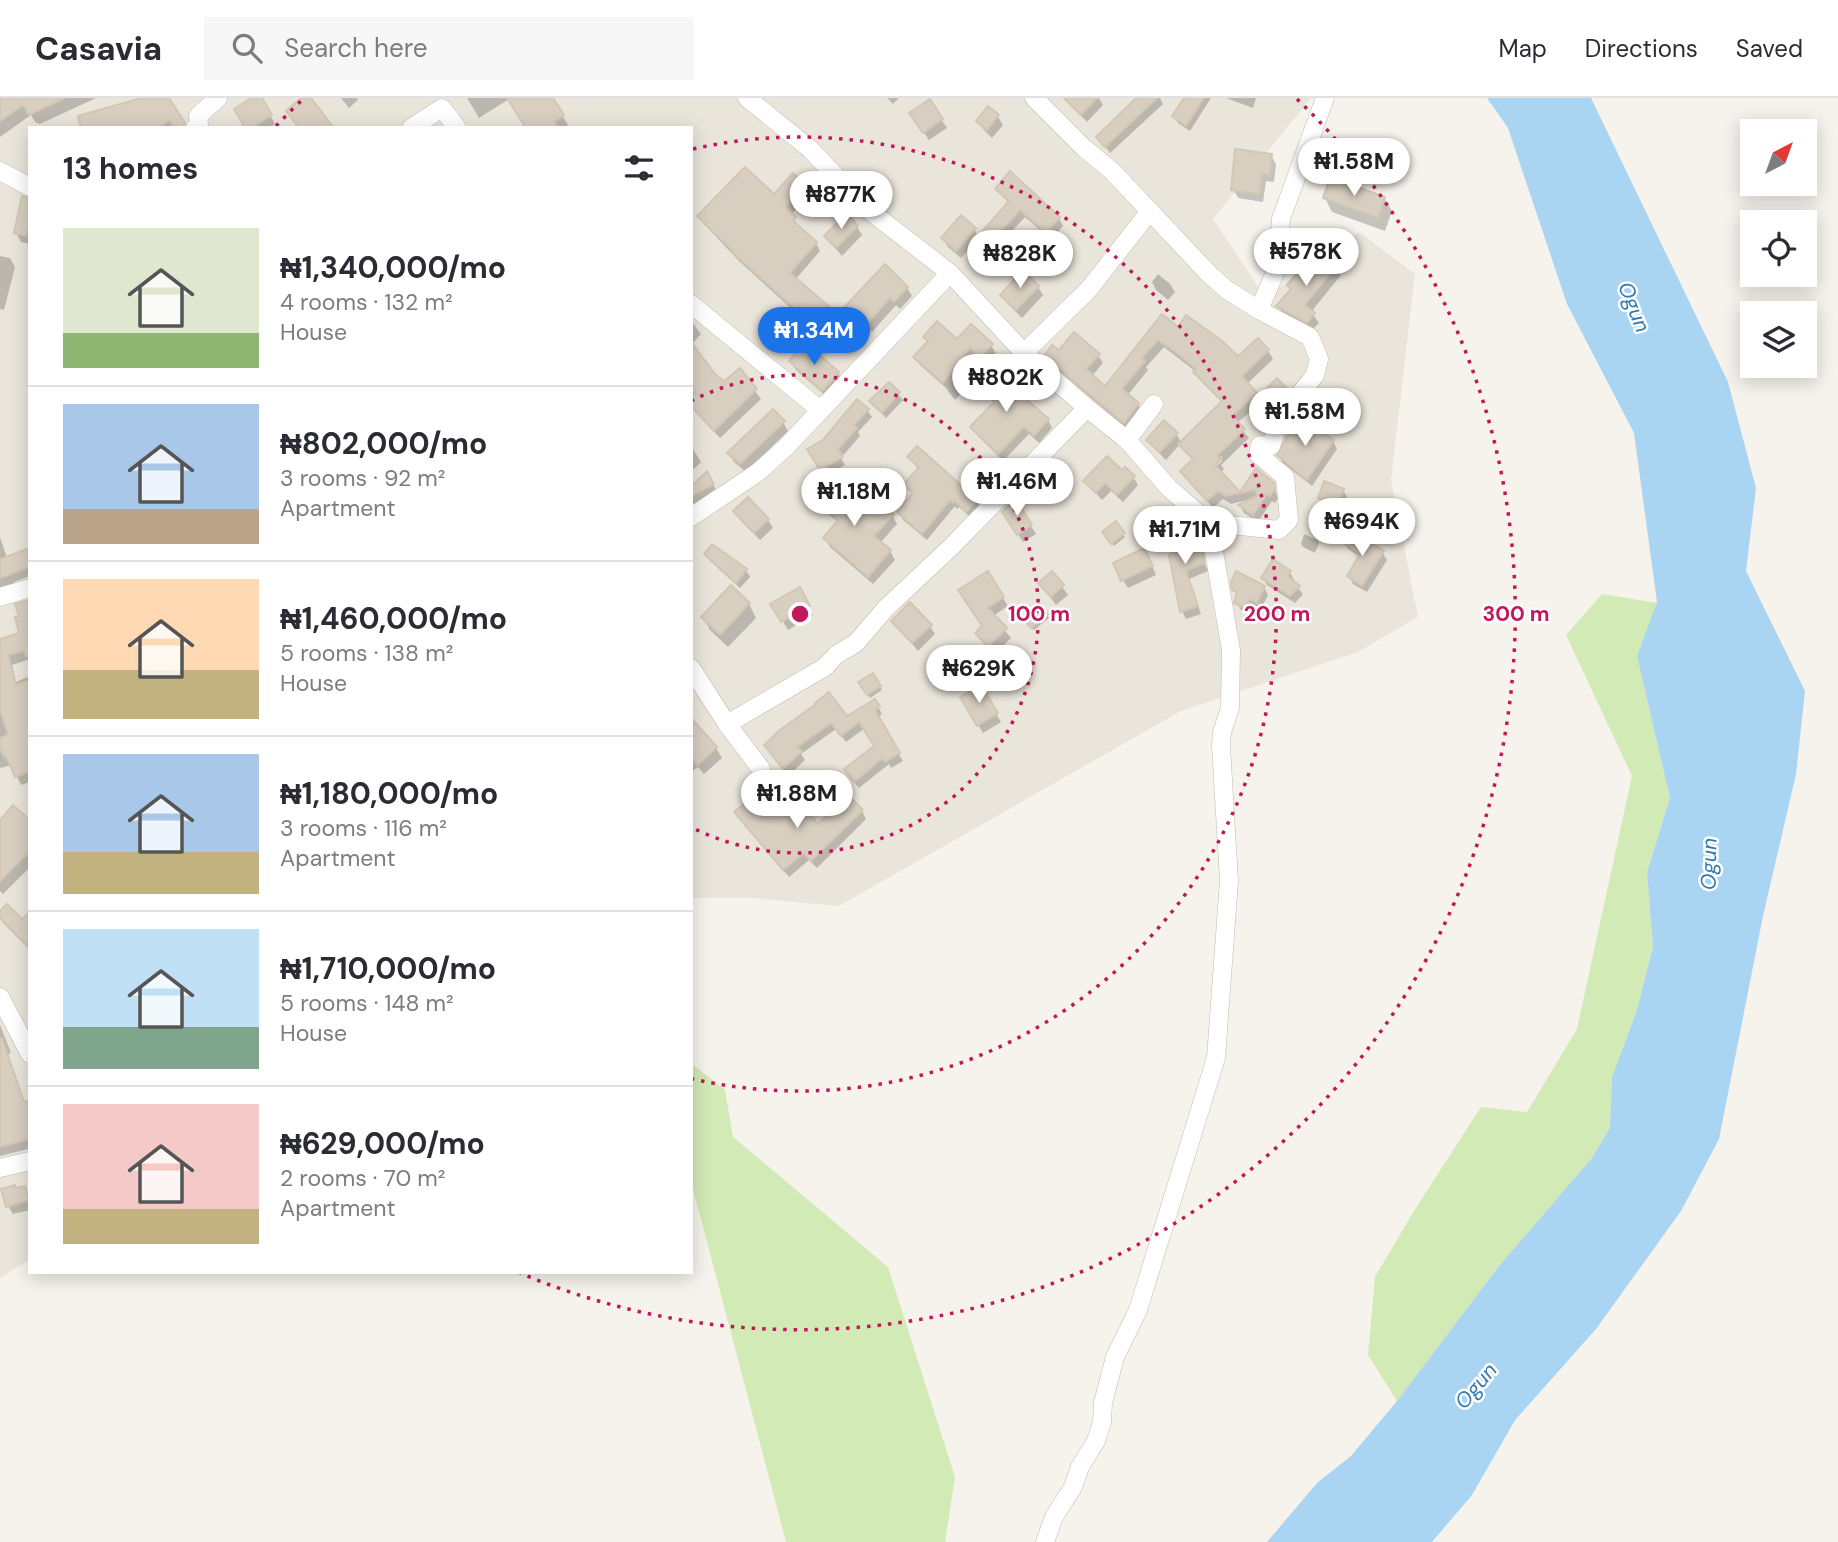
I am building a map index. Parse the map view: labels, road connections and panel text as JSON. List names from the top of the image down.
{
  "water": ["Ogun"],
  "north": "top right",
  "page": {
    "header": "Casavia",
    "search": "Search here",
    "nav": ["Map", "Directions", "Saved"],
    "heading": "13 homes",
    "price": [
      "₦1.58M",
      "₦877K",
      "₦578K",
      "₦828K",
      "₦1.34M",
      "₦802K",
      "₦1.58M",
      "₦1.46M",
      "₦1.18M",
      "₦694K",
      "₦1.71M",
      "₦629K",
      "₦1.88M"
    ],
    "list": [
      {
        "name": "₦1,340,000/mo",
        "note": "4 rooms · 132 m² · House"
      },
      {
        "name": "₦802,000/mo",
        "note": "3 rooms · 92 m² · Apartment"
      },
      {
        "name": "₦1,460,000/mo",
        "note": "5 rooms · 138 m² · House"
      },
      {
        "name": "₦1,180,000/mo",
        "note": "3 rooms · 116 m² · Apartment"
      },
      {
        "name": "₦1,710,000/mo",
        "note": "5 rooms · 148 m² · House"
      },
      {
        "name": "₦629,000/mo",
        "note": "2 rooms · 70 m² · Apartment"
      }
    ]
  },
  "rings": ["100 m", "200 m", "300 m"]
}
